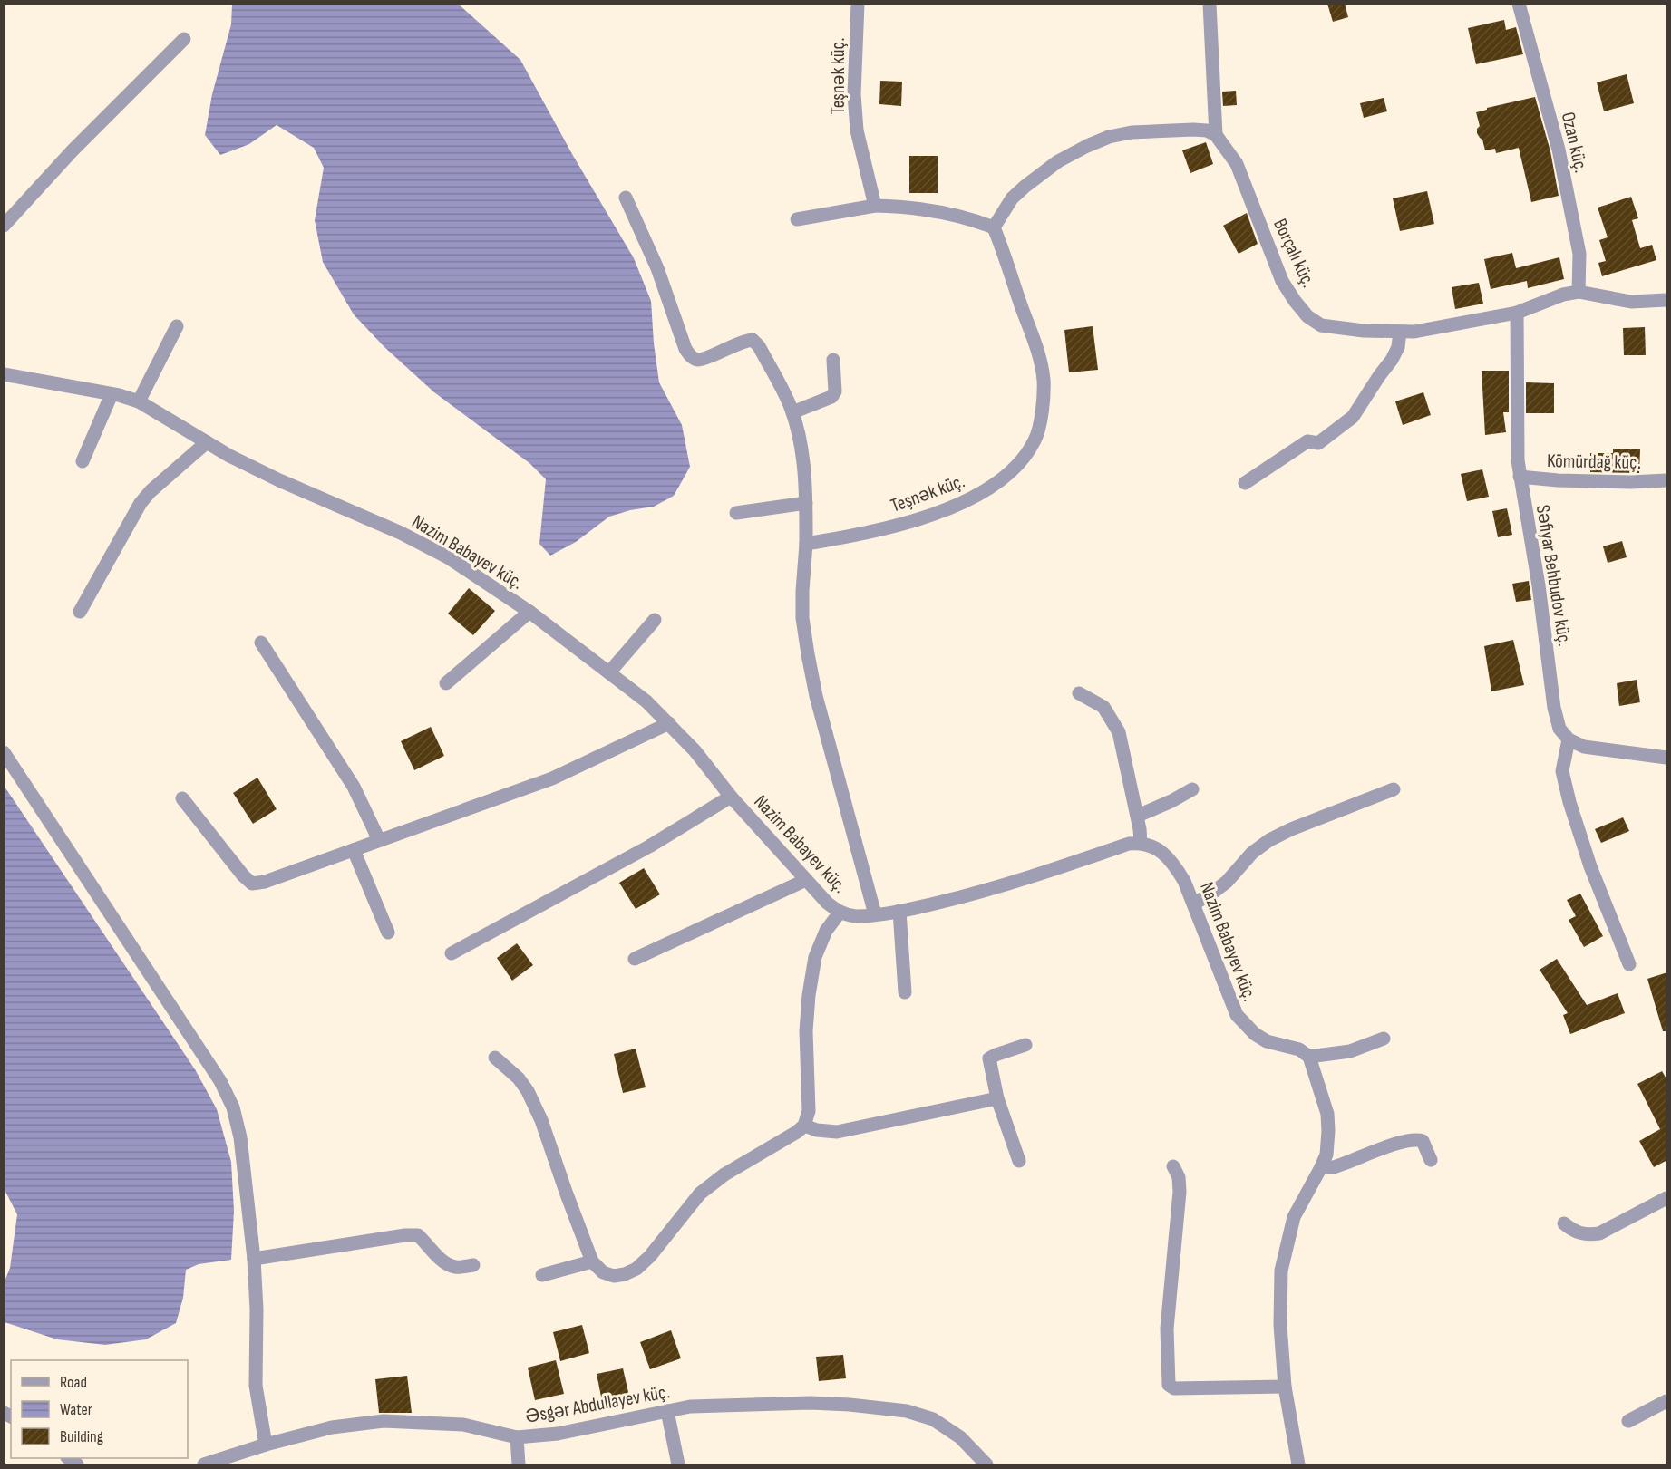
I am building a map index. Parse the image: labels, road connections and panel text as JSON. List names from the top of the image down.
{
  "streets": {
    "street": [
      "Teşnək küç.",
      "Ozan küç.",
      "Borçalı küç.",
      "Kömürdağ küç.",
      "Nazim Babayev küç.",
      "Səfiyar Behbudov küç.",
      "Əsgər Abdullayev küç."
    ]
  },
  "crossings": [
    ["Ozan küç.", "Borçalı küç."],
    ["Borçalı küç.", "Səfiyar Behbudov küç."],
    ["Kömürdağ küç.", "Səfiyar Behbudov küç."]
  ],
  "legend": ["Road", "Water", "Building"]
}
